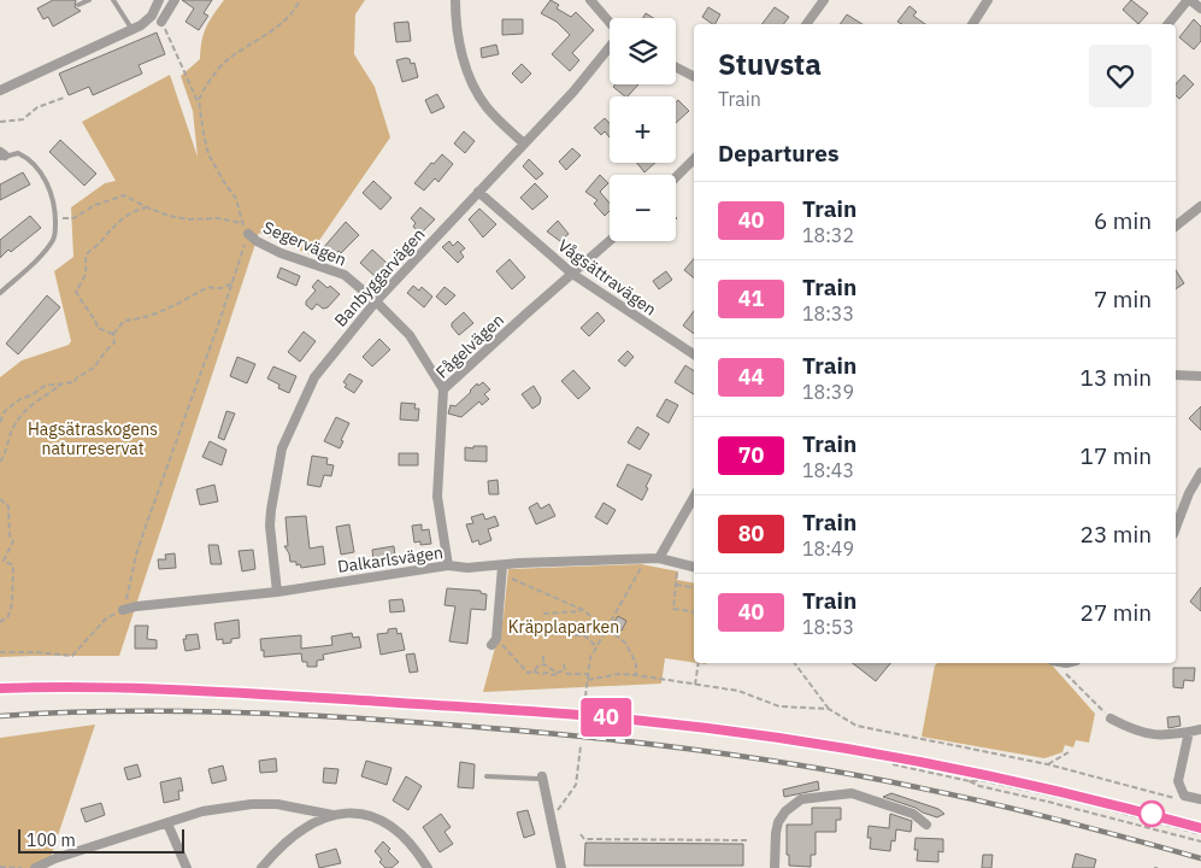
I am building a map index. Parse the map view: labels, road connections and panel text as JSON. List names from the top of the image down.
{
  "streets": {
    "street": [
      "Segervägen",
      "Banbyggarvägen",
      "Vågsättravägen",
      "Fågelvägen",
      "Dalkarlsvägen"
    ]
  },
  "crossings": [
    ["Segervägen", "Banbyggarvägen"],
    ["Segervägen", "Fågelvägen"],
    ["Banbyggarvägen", "Vågsättravägen"],
    ["Banbyggarvägen", "Dalkarlsvägen"],
    ["Vågsättravägen", "Fågelvägen"],
    ["Fågelvägen", "Dalkarlsvägen"]
  ],
  "parks": ["Hagsätraskogens naturreservat", "Kräpplaparken"],
  "scale_bar": "100 m",
  "page": {
    "on_map": "40",
    "map_buttons": ["+", "−"],
    "heading": [
      ["Stuvsta", "Train"],
      "Departures"
    ],
    "list": [
      {
        "mark": "40",
        "name": "Train",
        "note": "18:32",
        "value": "6 min"
      },
      {
        "mark": "41",
        "name": "Train",
        "note": "18:33",
        "value": "7 min"
      },
      {
        "mark": "44",
        "name": "Train",
        "note": "18:39",
        "value": "13 min"
      },
      {
        "mark": "70",
        "name": "Train",
        "note": "18:43",
        "value": "17 min"
      },
      {
        "mark": "80",
        "name": "Train",
        "note": "18:49",
        "value": "23 min"
      },
      {
        "mark": "40",
        "name": "Train",
        "note": "18:53",
        "value": "27 min"
      }
    ],
    "scale": "100 m"
  }
}
